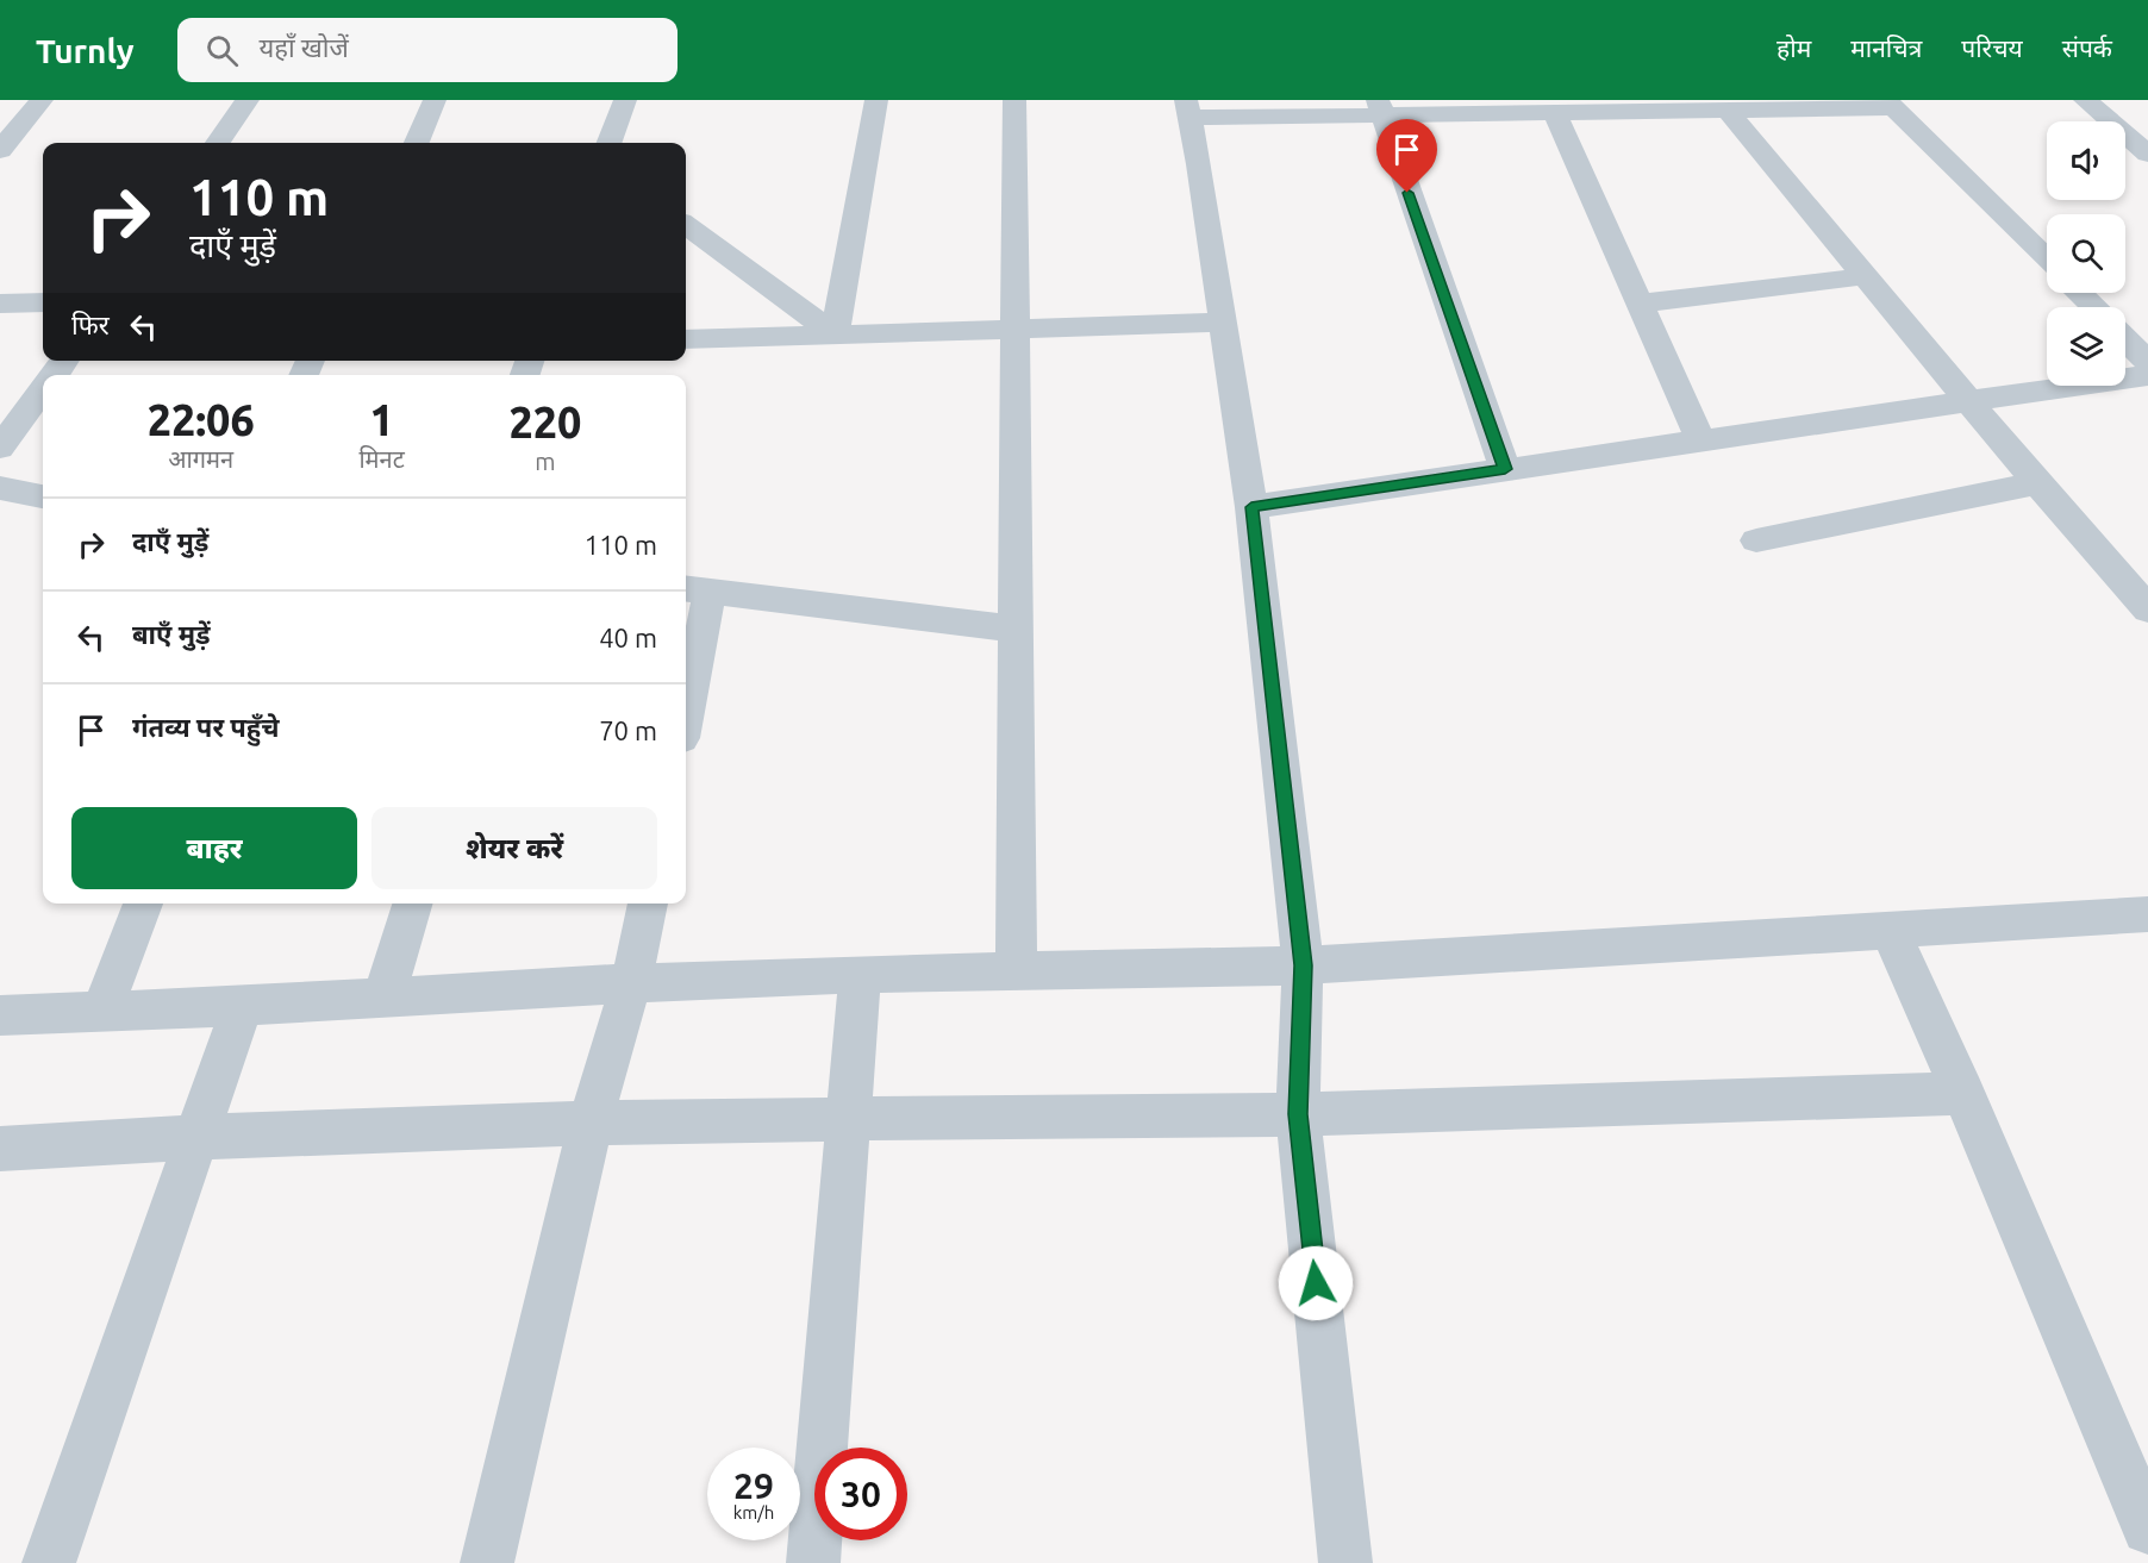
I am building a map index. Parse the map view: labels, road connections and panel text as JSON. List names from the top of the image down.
{
  "page": {
    "header": "Turnly",
    "search": "यहाँ खोजें",
    "nav": [
      "होम",
      "मानचित्र",
      "परिचय",
      "संपर्क"
    ],
    "turn": ["110 m", "दाएँ मुड़ें"],
    "then": "फिर",
    "eta": [
      "22:06",
      "आगमन",
      "1",
      "मिनट",
      "220",
      "m"
    ],
    "list": [
      {
        "name": "दाएँ मुड़ें",
        "value": "110 m"
      },
      {
        "name": "बाएँ मुड़ें",
        "value": "40 m"
      },
      {
        "name": "गंतव्य पर पहुँचे",
        "value": "70 m"
      }
    ],
    "buttons": ["बाहर", "शेयर करें"],
    "speed": "29 km/h",
    "limit": "30"
  }
}
